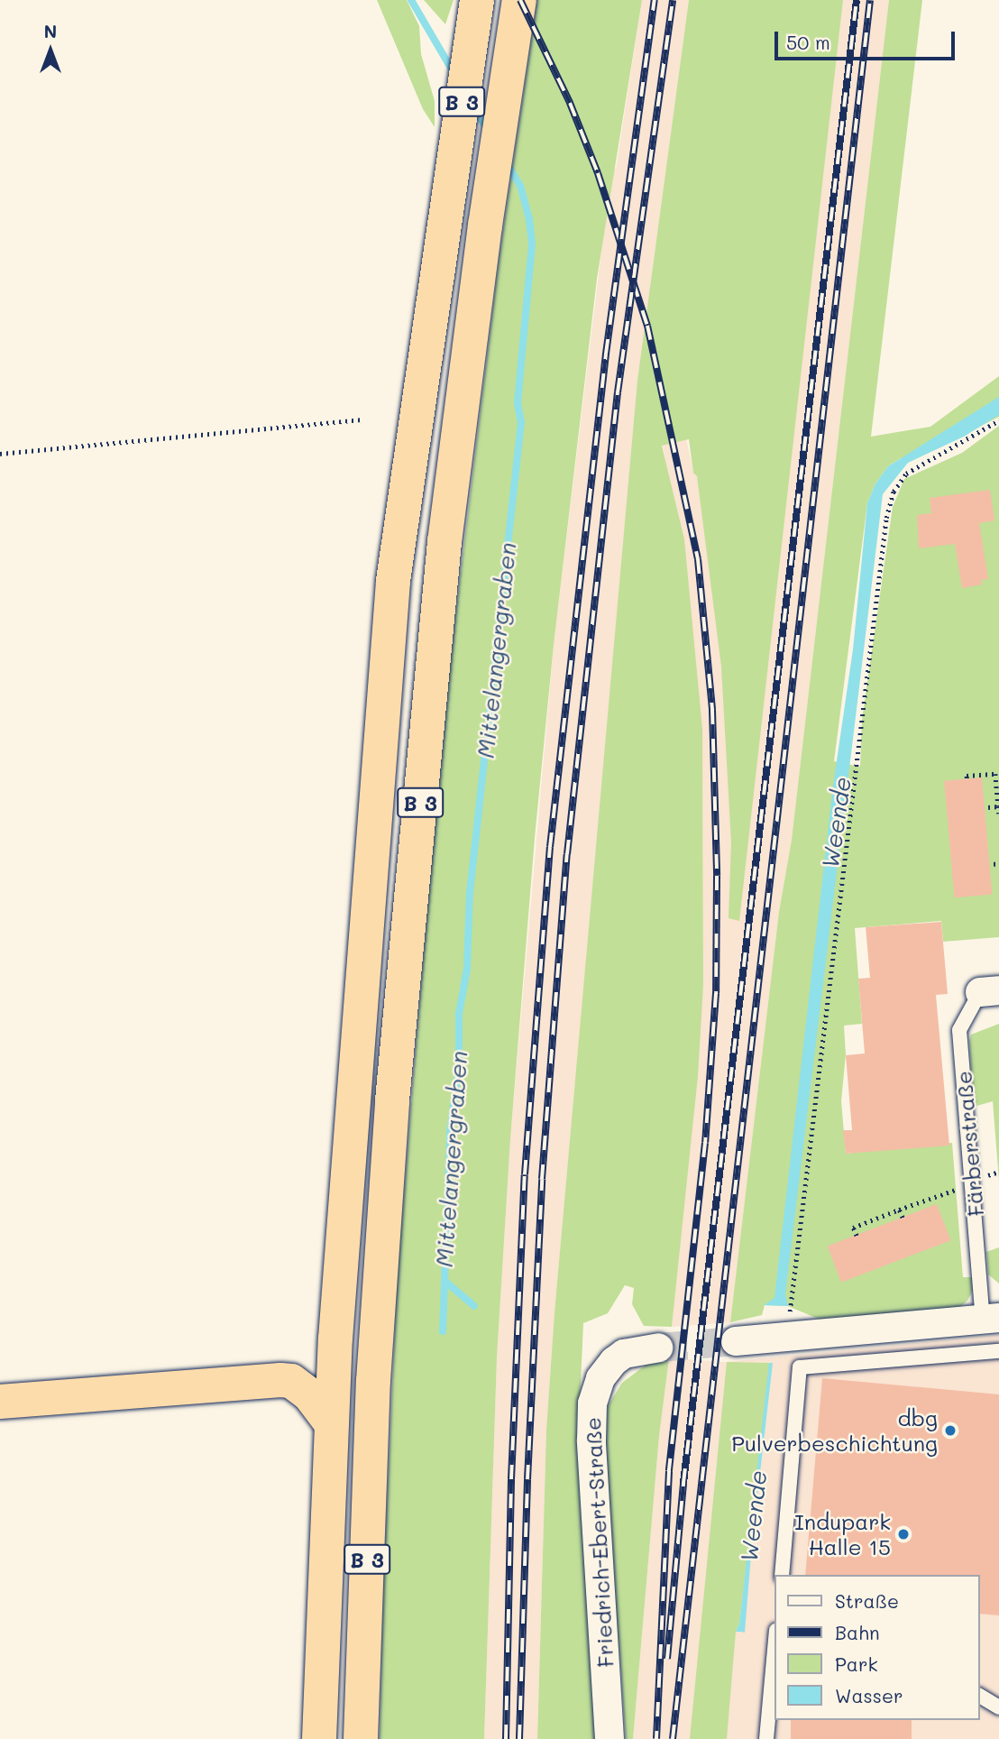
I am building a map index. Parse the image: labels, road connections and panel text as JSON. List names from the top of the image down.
{
  "streets": {
    "highway": ["B 3"],
    "street": ["Friedrich-Ebert-Straße"],
    "lane": ["Färberstraße"]
  },
  "water": ["Mittelangergraben", "Weende"],
  "places": ["dbg Pulverbeschichtung", "Indupark Halle 15"],
  "legend": [
    "Straße",
    "Bahn",
    "Park",
    "Wasser"
  ],
  "scale_bar": "50 m",
  "north": "top"
}
